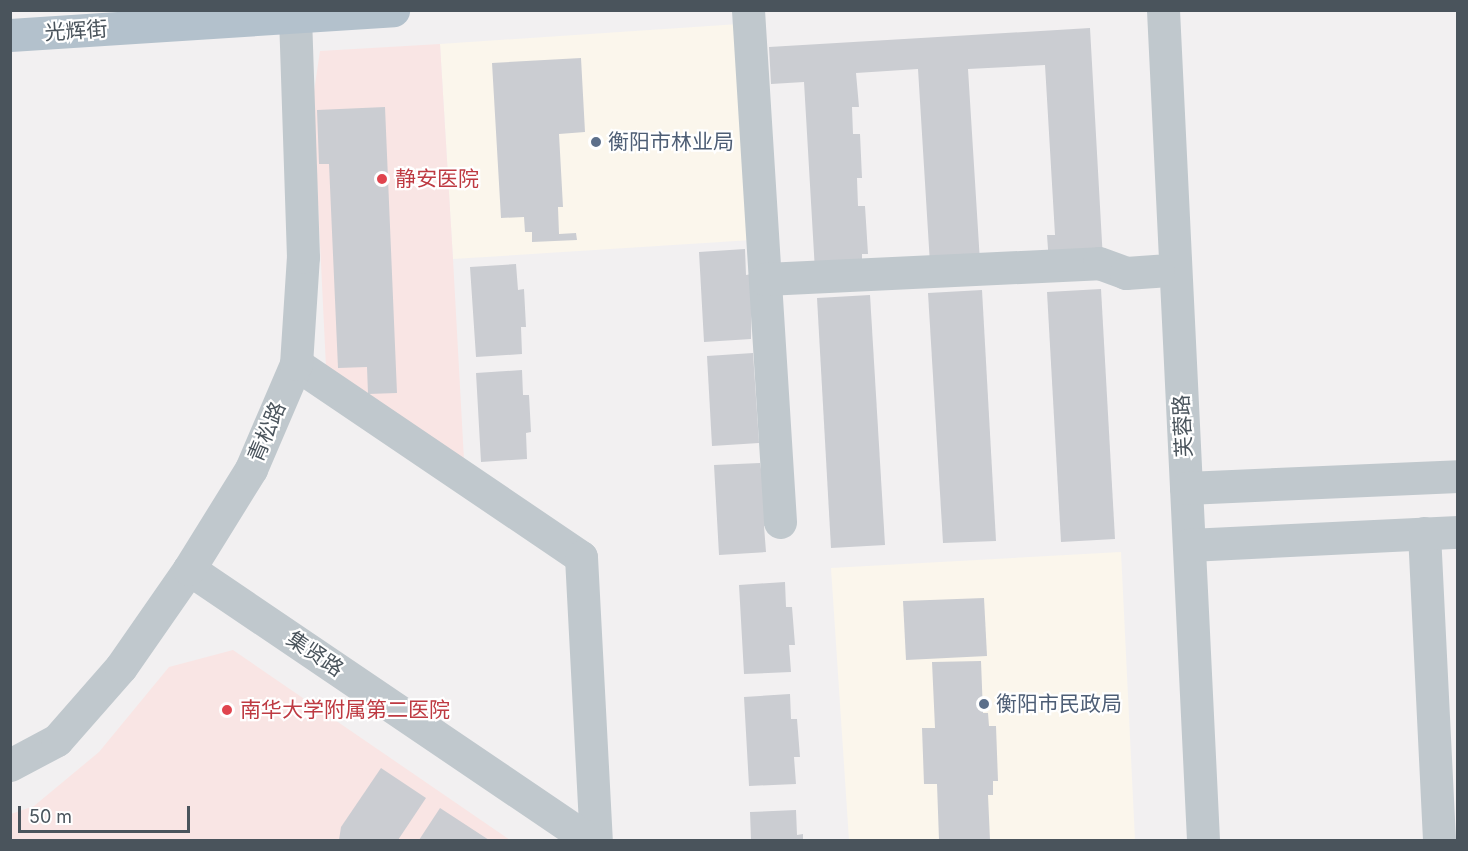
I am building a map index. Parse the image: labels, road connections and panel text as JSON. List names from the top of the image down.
{
  "streets": {
    "main road": ["光辉街"],
    "street": ["芙蓉路", "青松路", "集贤路"]
  },
  "crossings": [
    ["光辉街", "青松路"],
    ["青松路", "集贤路"]
  ],
  "places": [
    "衡阳市林业局",
    "静安医院",
    "衡阳市民政局",
    "南华大学附属第二医院"
  ],
  "scale_bar": "50 m"
}
